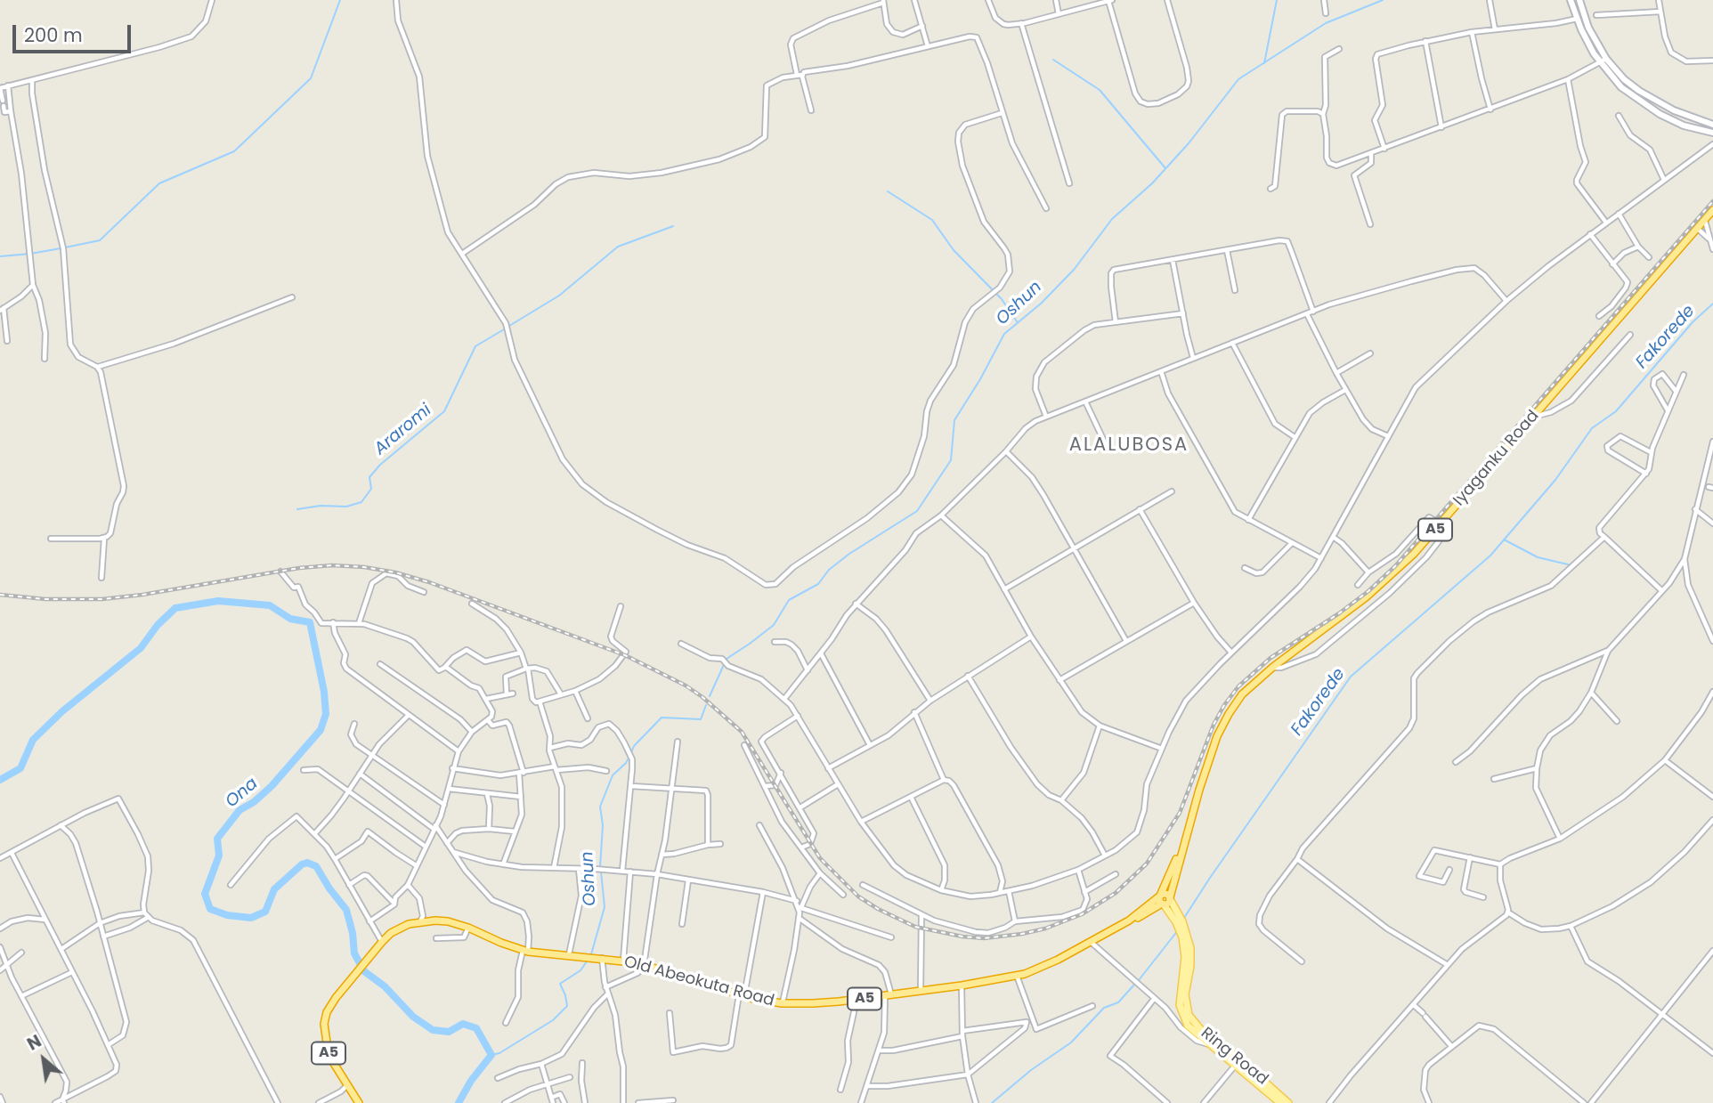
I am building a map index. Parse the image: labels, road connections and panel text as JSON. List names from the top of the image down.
{
  "streets": {
    "highway": ["Iyaganku Road", "A5", "Old Abeokuta Road"],
    "main road": ["Ring Road"]
  },
  "crossings": [
    ["Iyaganku Road", "Old Abeokuta Road"],
    ["Iyaganku Road", "Ring Road"],
    ["Old Abeokuta Road", "Ring Road"]
  ],
  "districts": ["ALALUBOSA"],
  "water": [
    "Oshun",
    "Fakorede",
    "Araromi",
    "Ona"
  ],
  "scale_bar": "200 m",
  "north": "top left"
}
